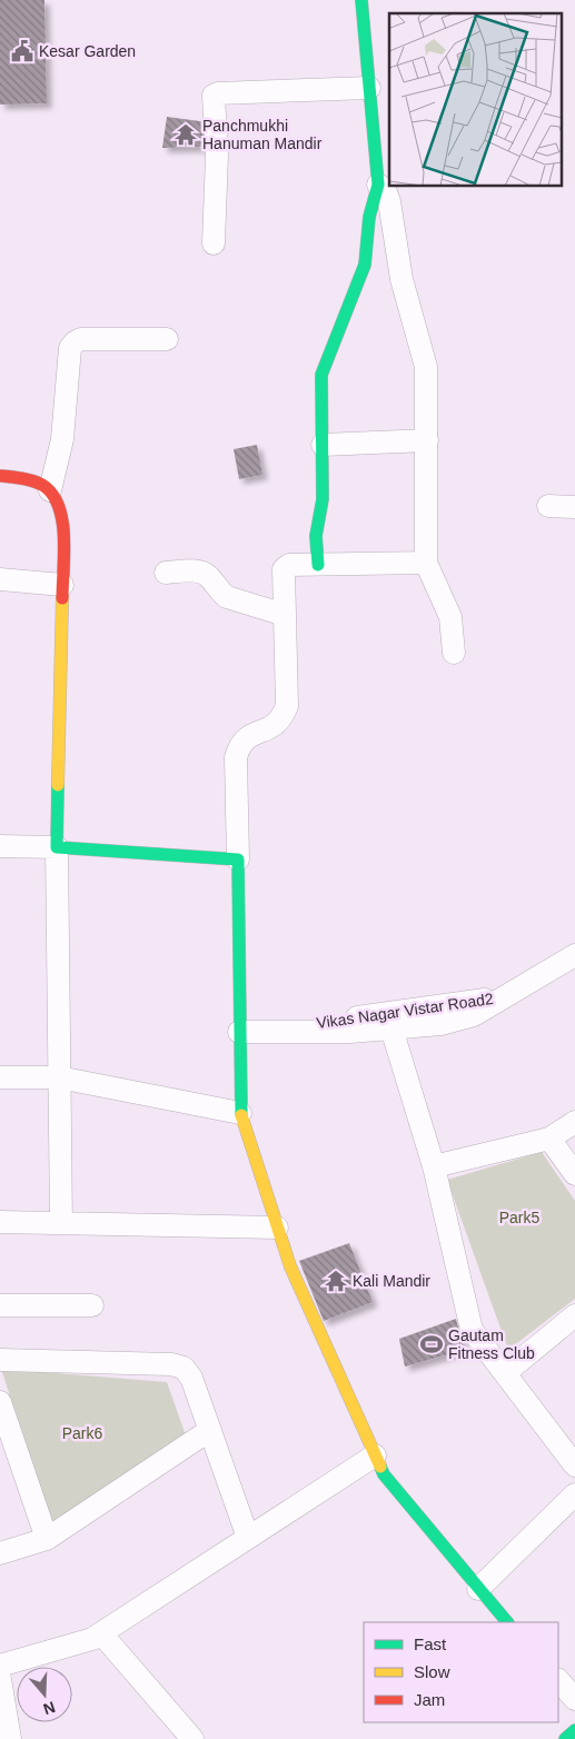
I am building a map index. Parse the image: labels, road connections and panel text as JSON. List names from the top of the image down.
{
  "streets": {
    "street": ["Vikas Nagar Vistar Road2"]
  },
  "parks": ["Park5", "Park6"],
  "places": {
    "public building": ["Kesar Garden"],
    "temple": ["Panchmukhi Hanuman Mandir", "Kali Mandir"],
    "sports": ["Gautam Fitness Club"]
  },
  "legend": ["Fast", "Slow", "Jam"],
  "north": "bottom"
}
